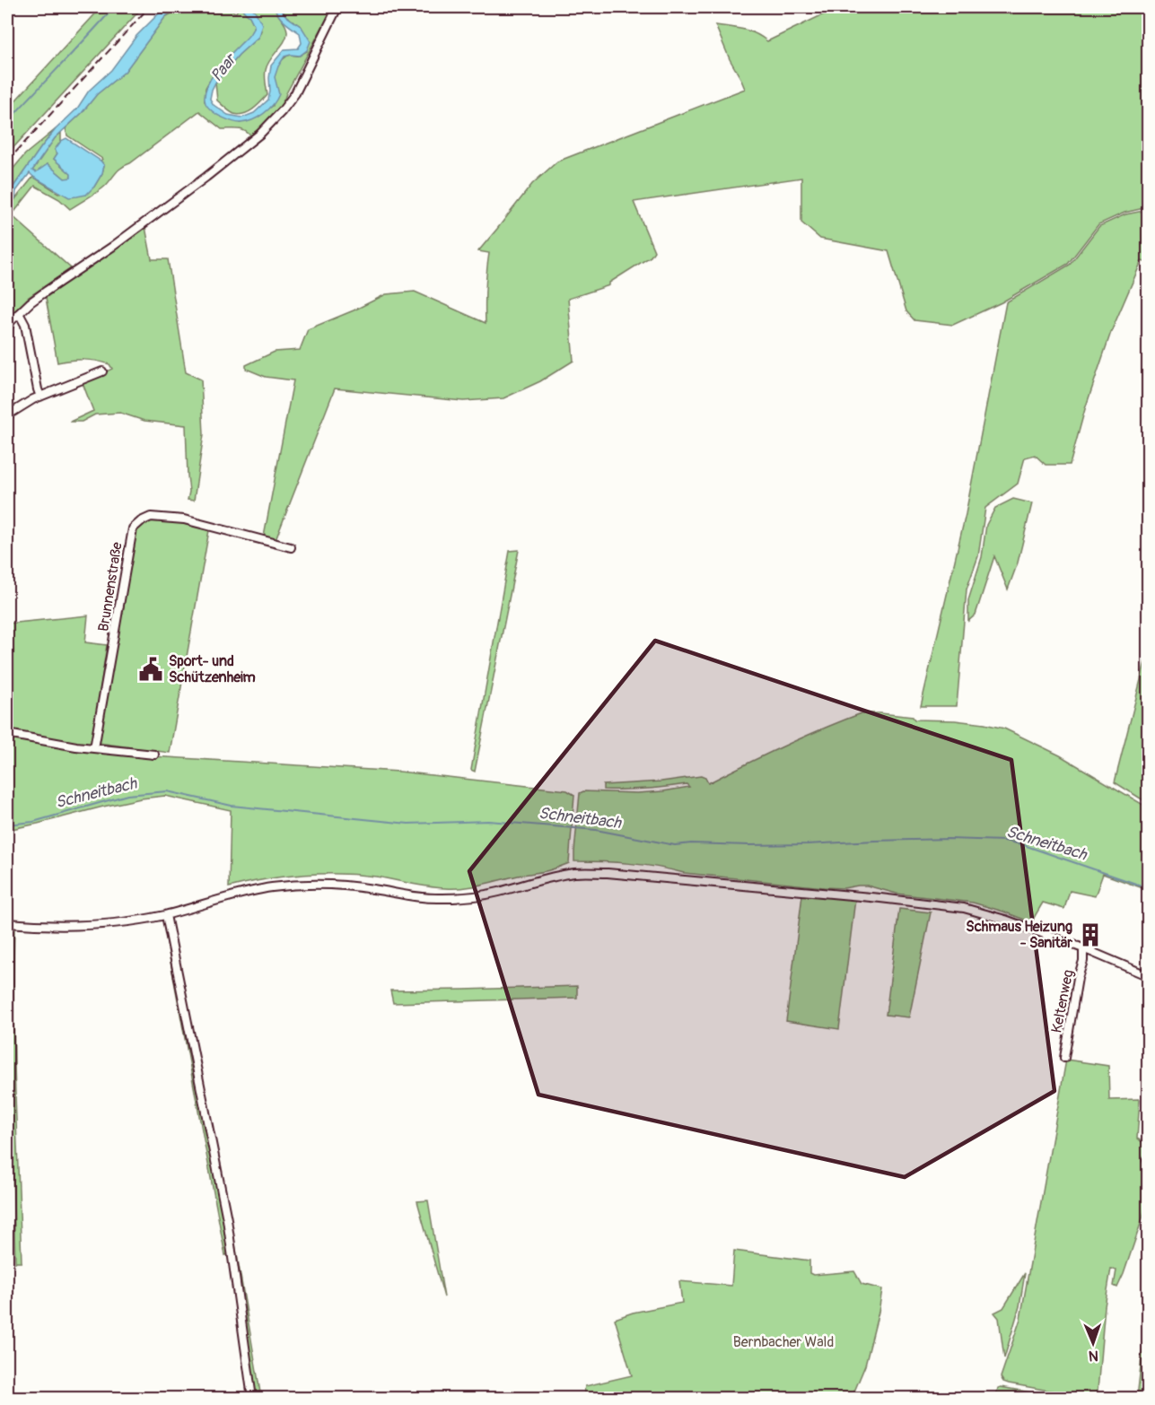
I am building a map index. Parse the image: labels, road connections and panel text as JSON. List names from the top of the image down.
{
  "streets": {
    "street": ["Brunnenstraße", "Keltenweg"]
  },
  "water": ["Paar", "Schneitbach"],
  "parks": ["Bernbacher Wald"],
  "places": {
    "public building": ["Sport- und Schützenheim"],
    "building": ["Schmaus Heizung - Sanitär"]
  },
  "north": "bottom"
}
